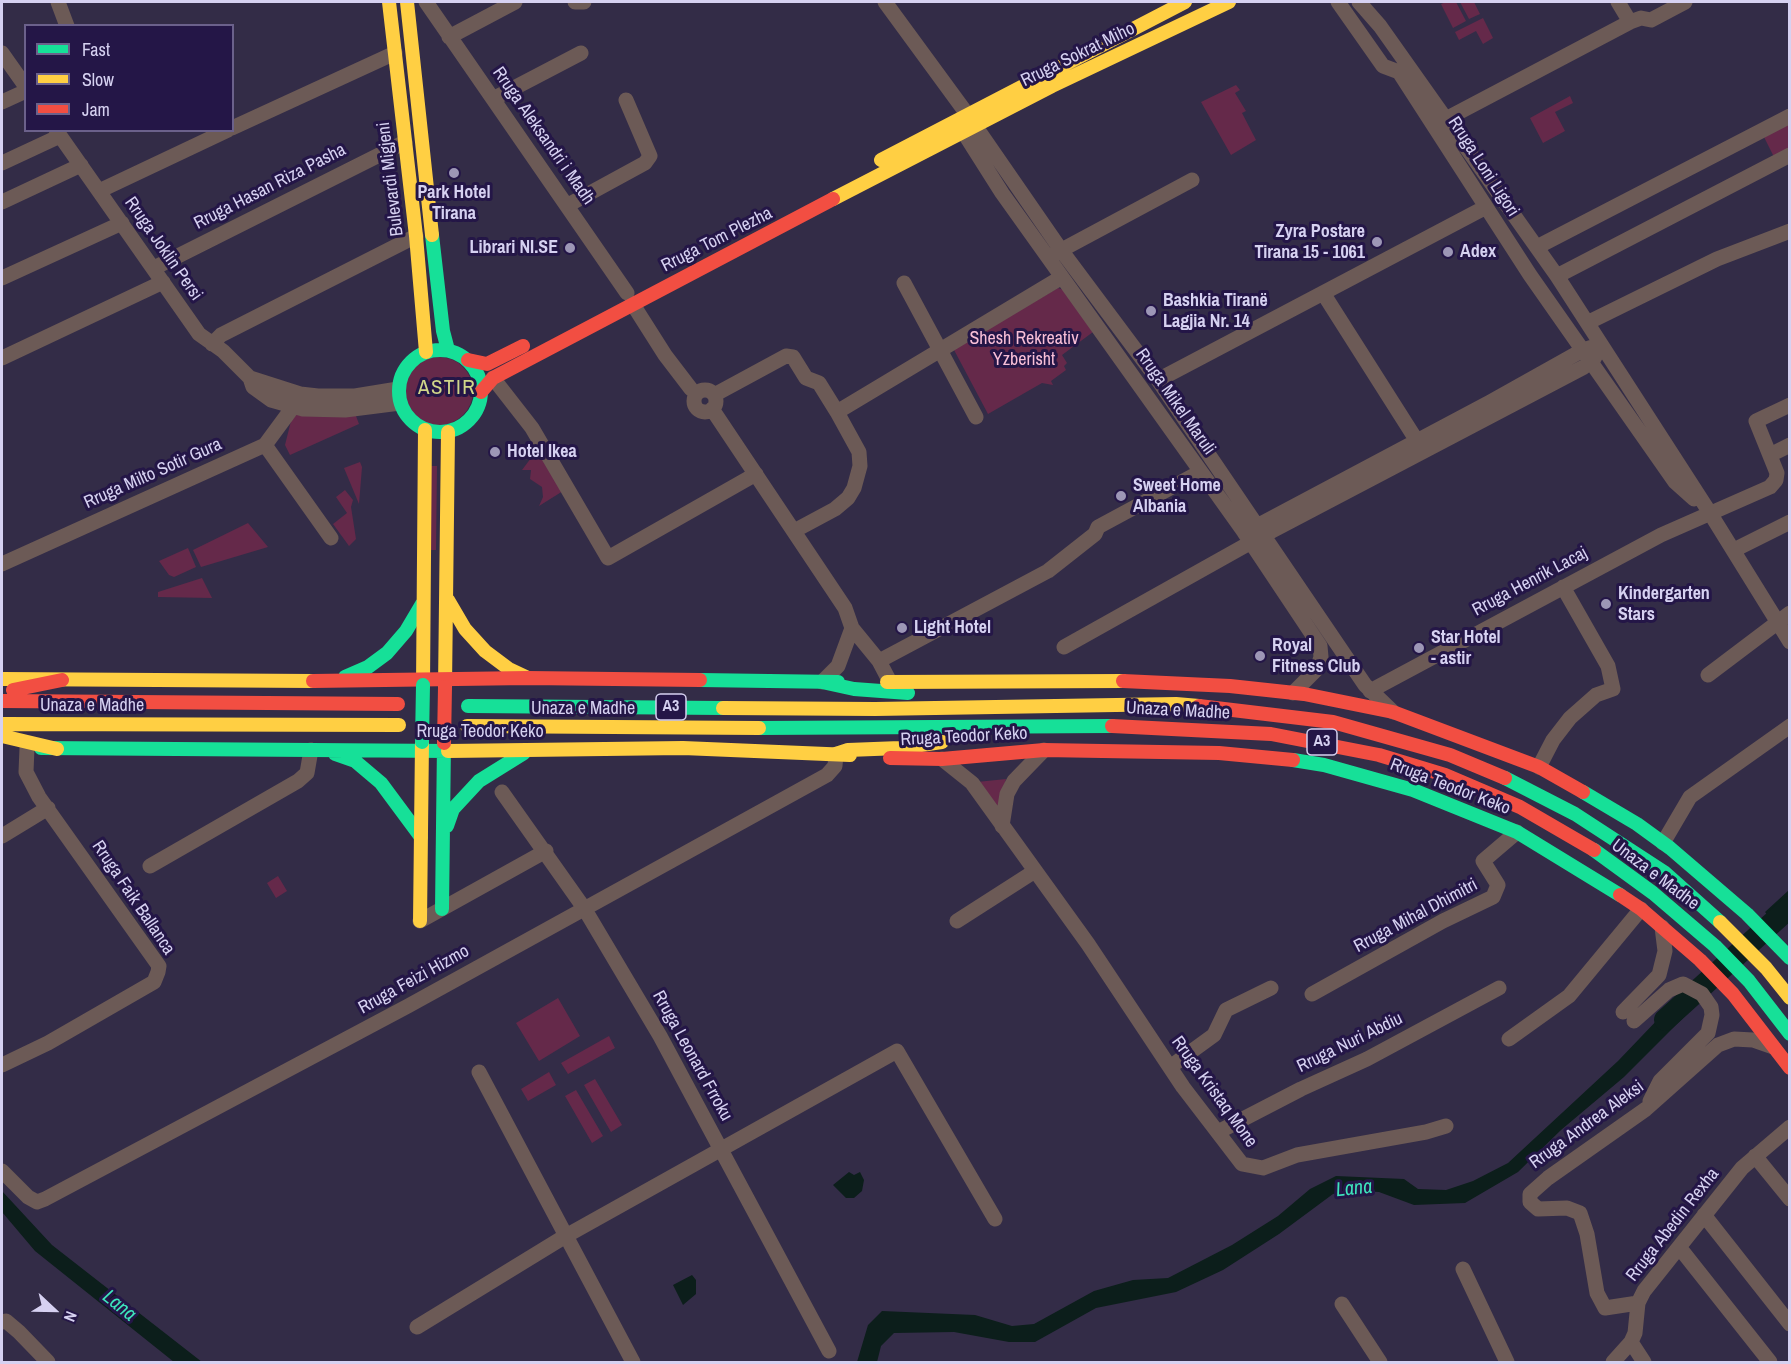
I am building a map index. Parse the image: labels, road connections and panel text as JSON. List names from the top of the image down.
{
  "streets": {
    "main road": [
      "Rruga Sokrat Miho",
      "Bulevardi Migjeni",
      "Rruga Tom Plezha",
      "Unaza e Madhe",
      "A3",
      "Rruga Teodor Keko"
    ],
    "street": [
      "Rruga Aleksandri i Madh",
      "Rruga Loni Ligori",
      "Rruga Hasan Riza Pasha",
      "Rruga Joklin Persi",
      "Rruga Mikel Maruli",
      "Rruga Milto Sotir Gura",
      "Rruga Henrik Lacaj",
      "Rruga Faik Ballanca",
      "Rruga Mihal Dhimitri",
      "Rruga Feizi Hizmo",
      "Rruga Nuri Abdiu",
      "Rruga Leonard Frroku",
      "Rruga Kristaq Mone",
      "Rruga Andrea Aleksi",
      "Rruga Abedin Rexha"
    ]
  },
  "crossings": [
    ["Rruga Sokrat Miho", "Rruga Tom Plezha"],
    ["Rruga Sokrat Miho", "Rruga Mikel Maruli"],
    ["Rruga Aleksandri i Madh", "Rruga Tom Plezha"],
    ["Rruga Loni Ligori", "Rruga Mikel Maruli"],
    ["Rruga Loni Ligori", "Rruga Henrik Lacaj"],
    ["Bulevardi Migjeni", "Rruga Hasan Riza Pasha"],
    ["Bulevardi Migjeni", "Rruga Tom Plezha"],
    ["Bulevardi Migjeni", "Rruga Joklin Persi"],
    ["Rruga Hasan Riza Pasha", "Rruga Joklin Persi"],
    ["Rruga Tom Plezha", "Rruga Joklin Persi"],
    ["Rruga Tom Plezha", "Rruga Mikel Maruli"],
    ["Rruga Mikel Maruli", "Rruga Henrik Lacaj"],
    ["Rruga Teodor Keko", "Rruga Faik Ballanca"],
    ["Rruga Teodor Keko", "Rruga Mihal Dhimitri"],
    ["Rruga Teodor Keko", "Rruga Feizi Hizmo"],
    ["Rruga Teodor Keko", "Rruga Kristaq Mone"],
    ["Rruga Teodor Keko", "Rruga Andrea Aleksi"],
    ["Rruga Feizi Hizmo", "Rruga Leonard Frroku"],
    ["Rruga Nuri Abdiu", "Rruga Kristaq Mone"],
    ["Rruga Andrea Aleksi", "Rruga Abedin Rexha"]
  ],
  "districts": ["ASTIR"],
  "water": ["Lana"],
  "parks": ["Shesh Rekreativ Yzberisht"],
  "places": [
    "Park Hotel Tirana",
    "Zyra Postare Tirana 15 - 1061",
    "Librari NI.SE",
    "Adex",
    "Bashkia Tiranë Lagjia Nr. 14",
    "Hotel Ikea",
    "Sweet Home Albania",
    "Kindergarten Stars",
    "Light Hotel",
    "Star Hotel - astir",
    "Royal Fitness Club"
  ],
  "legend": ["Fast", "Slow", "Jam"],
  "north": "right"
}
